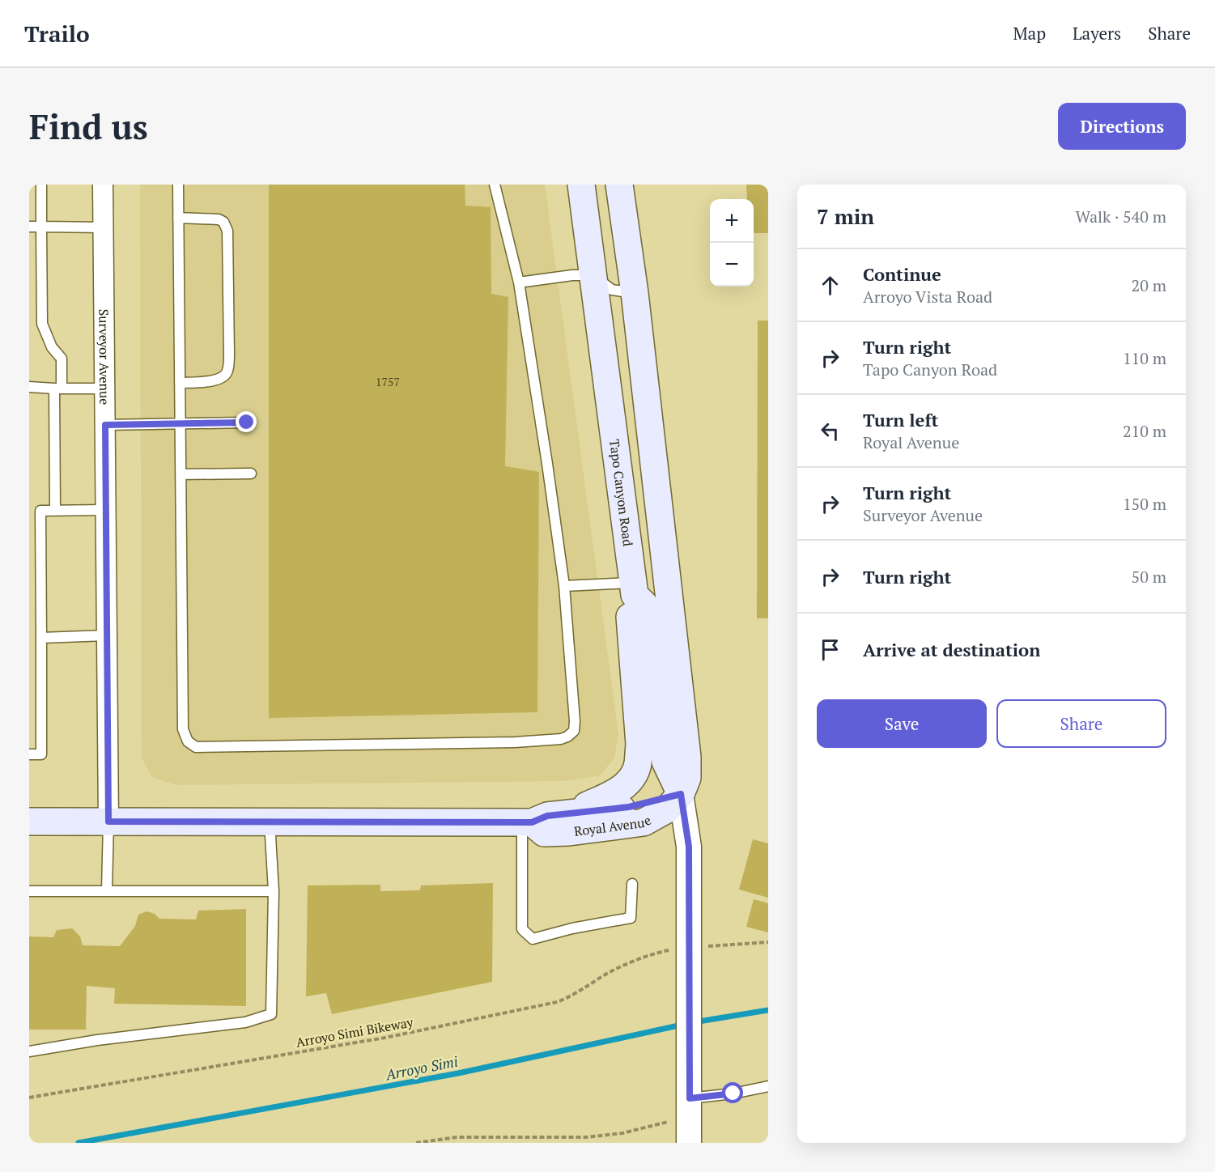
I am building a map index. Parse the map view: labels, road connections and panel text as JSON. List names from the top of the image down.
{
  "streets": {
    "main road": ["Tapo Canyon Road", "Royal Avenue"],
    "street": ["Surveyor Avenue"],
    "path": ["Arroyo Simi Bikeway"]
  },
  "crossings": [
    ["Surveyor Avenue", "Royal Avenue"],
    ["Tapo Canyon Road", "Royal Avenue"],
    ["Tapo Canyon Road", "Arroyo Simi Bikeway"]
  ],
  "water": ["Arroyo Simi"],
  "house_numbers": ["1757"],
  "page": {
    "header": "Trailo",
    "nav": ["Map", "Layers", "Share"],
    "buttons": [
      "Directions",
      ["Save", "Share"]
    ],
    "title": "Find us",
    "heading": ["7 min", "Walk · 540 m"],
    "map_buttons": ["+", "−"],
    "list": [
      ["Continue", "Arroyo Vista Road", "20 m"],
      ["Turn right", "Tapo Canyon Road", "110 m"],
      ["Turn left", "Royal Avenue", "210 m"],
      ["Turn right", "Surveyor Avenue", "150 m"],
      ["Turn right", "50 m"],
      "Arrive at destination"
    ]
  }
}
